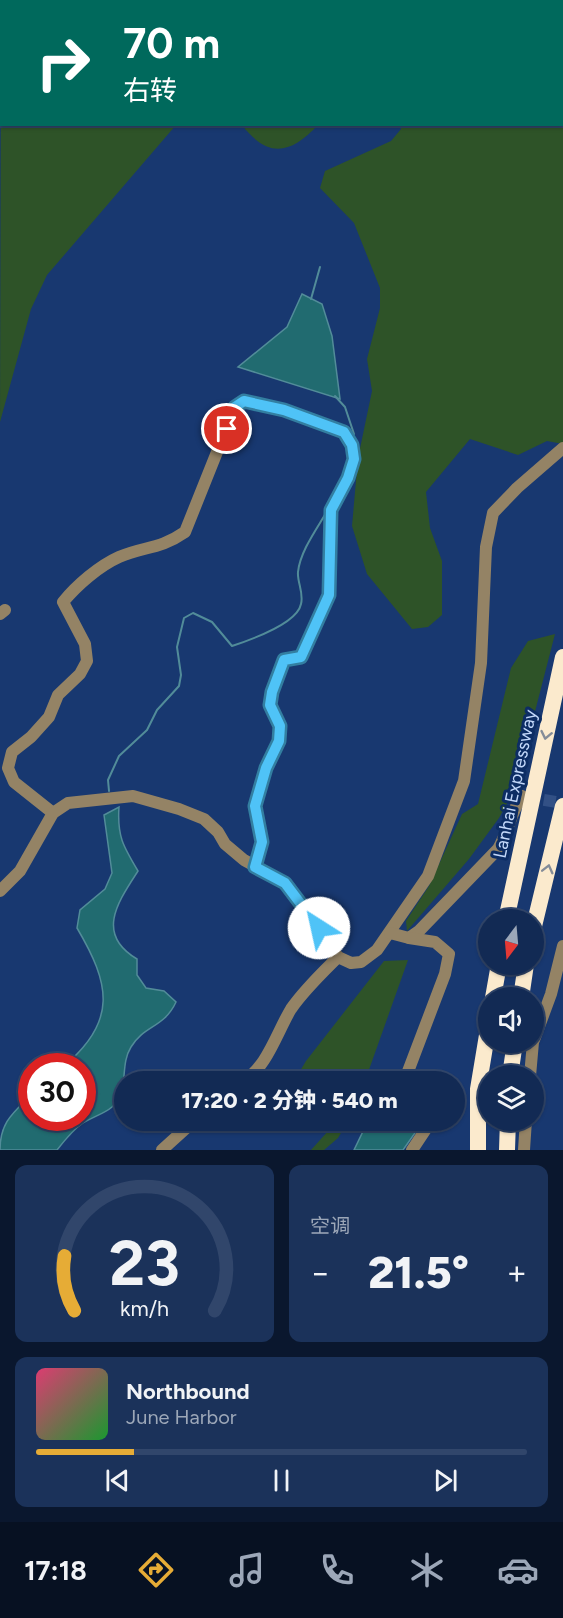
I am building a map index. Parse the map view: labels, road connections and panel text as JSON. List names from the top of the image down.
{
  "streets": {
    "highway": ["Lanhai Expressway"]
  },
  "north": "bottom",
  "page": {
    "turn": ["70 m", "右转"],
    "limit": "30",
    "trip": "17:20 · 2 分钟 · 540 m",
    "tile": "空调",
    "heat": ["−", "21.5°", "+"],
    "song": ["Northbound", "June Harbor"],
    "tabs": "17:18",
    "gauge": ["23", "km/h"]
  }
}
